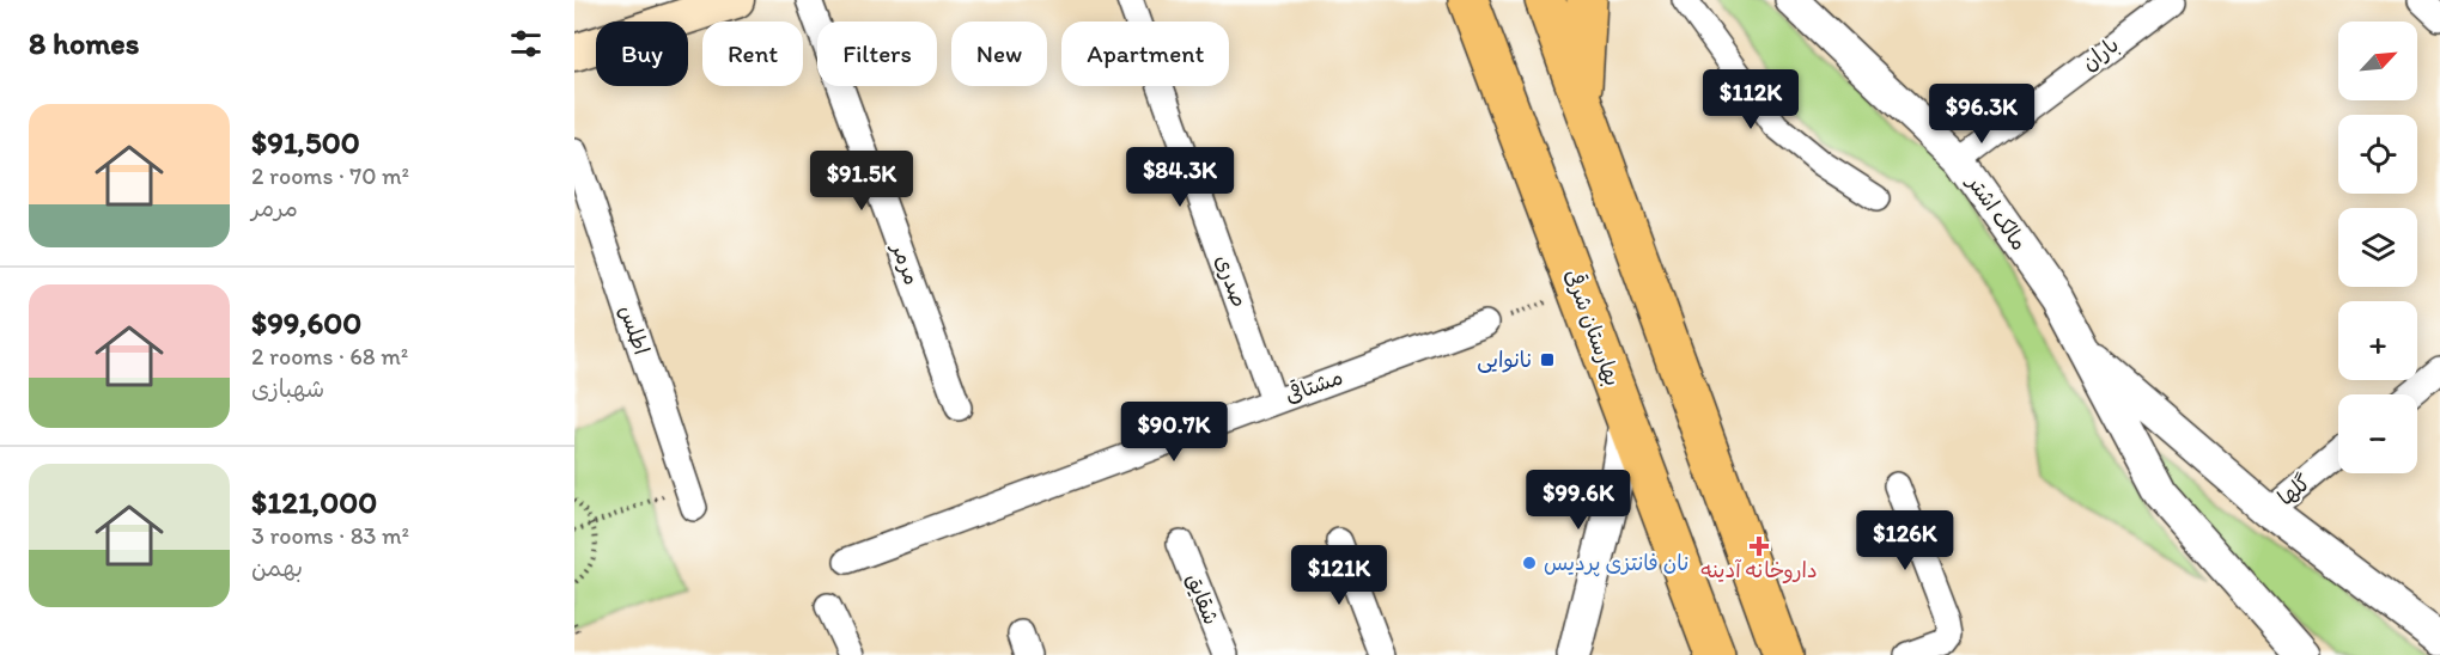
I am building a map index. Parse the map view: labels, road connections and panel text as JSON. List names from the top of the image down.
{
  "streets": {
    "main road": ["بهارستان شرقی"],
    "street": [
      "باران",
      "مالک اشتر",
      "مرمر",
      "صدری",
      "اطلس",
      "مشتاقی",
      "گلها",
      "شقایق"
    ]
  },
  "crossings": [
    ["باران", "مالک اشتر"],
    ["مالک اشتر", "گلها"],
    ["صدری", "مشتاقی"]
  ],
  "places": {
    "transit": ["نانوایی"],
    "health": ["داروخانه آدینه"],
    "other": ["نان فانتزی پردیس"]
  },
  "north": "top right",
  "page": {
    "heading": "8 homes",
    "map_buttons": ["+", "−"],
    "chip": [
      "Buy",
      "Rent",
      "Filters",
      "New",
      "Apartment"
    ],
    "price": [
      "$112K",
      "$96.3K",
      "$84.3K",
      "$91.5K",
      "$90.7K",
      "$99.6K",
      "$126K",
      "$121K"
    ],
    "list": [
      {
        "name": "$91,500",
        "note": "2 rooms · 70 m² · مرمر"
      },
      {
        "name": "$99,600",
        "note": "2 rooms · 68 m² · شهبازی"
      },
      {
        "name": "$121,000",
        "note": "3 rooms · 83 m² · بهمن"
      }
    ]
  }
}
